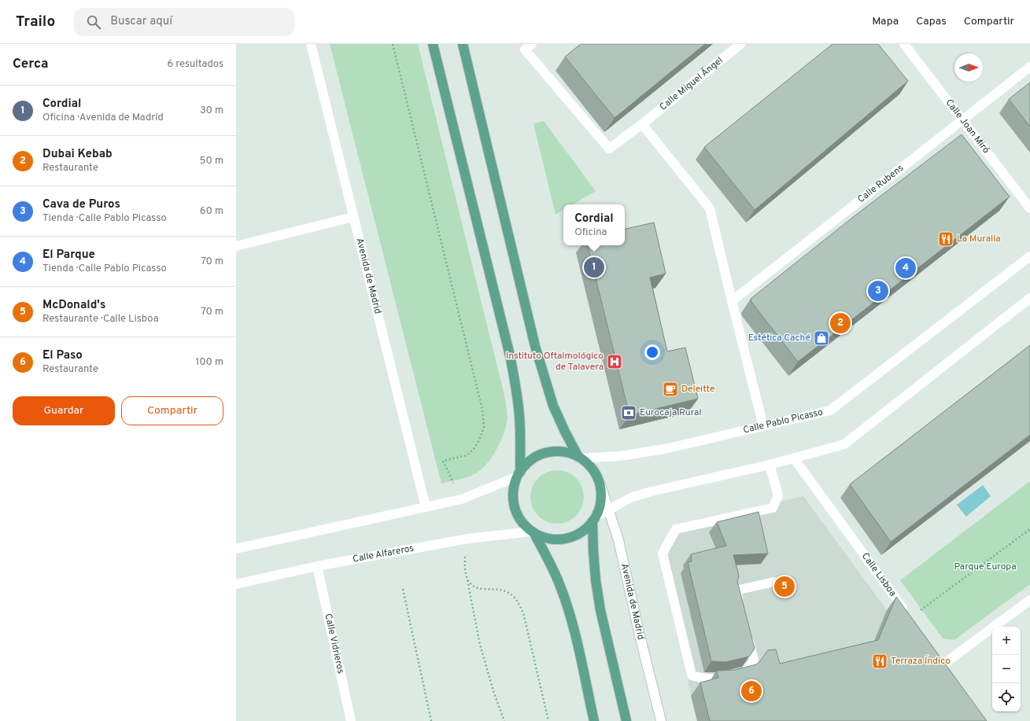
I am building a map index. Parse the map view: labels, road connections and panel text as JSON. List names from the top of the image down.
{
  "streets": {
    "main road": ["Avenida de Madrid"],
    "street": [
      "Calle Miguel Ángel",
      "Calle Joan Miró",
      "Calle Rubens",
      "Calle Pablo Picasso",
      "Calle Alfareros",
      "Calle Lisboa",
      "Calle Vidrieros"
    ]
  },
  "crossings": [
    ["Calle Joan Miró", "Calle Rubens"],
    ["Avenida de Madrid", "Calle Pablo Picasso"],
    ["Avenida de Madrid", "Calle Alfareros"],
    ["Calle Pablo Picasso", "Calle Alfareros"],
    ["Calle Alfareros", "Calle Vidrieros"]
  ],
  "parks": ["Parque Europa"],
  "places": {
    "restaurant": ["La Muralla", "Terraza Índico"],
    "shop": ["Estética Caché"],
    "hospital": ["Instituto Oftalmológico de Talavera"],
    "cafe": ["Deleitte"],
    "bank": ["Eurocaja Rural"]
  },
  "north": "right",
  "page": {
    "header": "Trailo",
    "search": "Buscar aquí",
    "nav": ["Mapa", "Capas", "Compartir"],
    "heading": ["Cerca", "6 resultados"],
    "list": [
      {
        "mark": "1",
        "name": "Cordial",
        "note": "Oficina · Avenida de Madrid",
        "value": "30 m"
      },
      {
        "mark": "2",
        "name": "Dubai Kebab",
        "note": "Restaurante",
        "value": "50 m"
      },
      {
        "mark": "3",
        "name": "Cava de Puros",
        "note": "Tienda · Calle Pablo Picasso",
        "value": "60 m"
      },
      {
        "mark": "4",
        "name": "El Parque",
        "note": "Tienda · Calle Pablo Picasso",
        "value": "70 m"
      },
      {
        "mark": "5",
        "name": "McDonald's",
        "note": "Restaurante · Calle Lisboa",
        "value": "70 m"
      },
      {
        "mark": "6",
        "name": "El Paso",
        "note": "Restaurante",
        "value": "100 m"
      }
    ],
    "popup": ["Cordial", "Oficina"],
    "pins": [
      "1",
      "4",
      "3",
      "2",
      "5",
      "6"
    ],
    "buttons": ["Guardar", "Compartir"],
    "map_buttons": ["+", "−"]
  }
}
